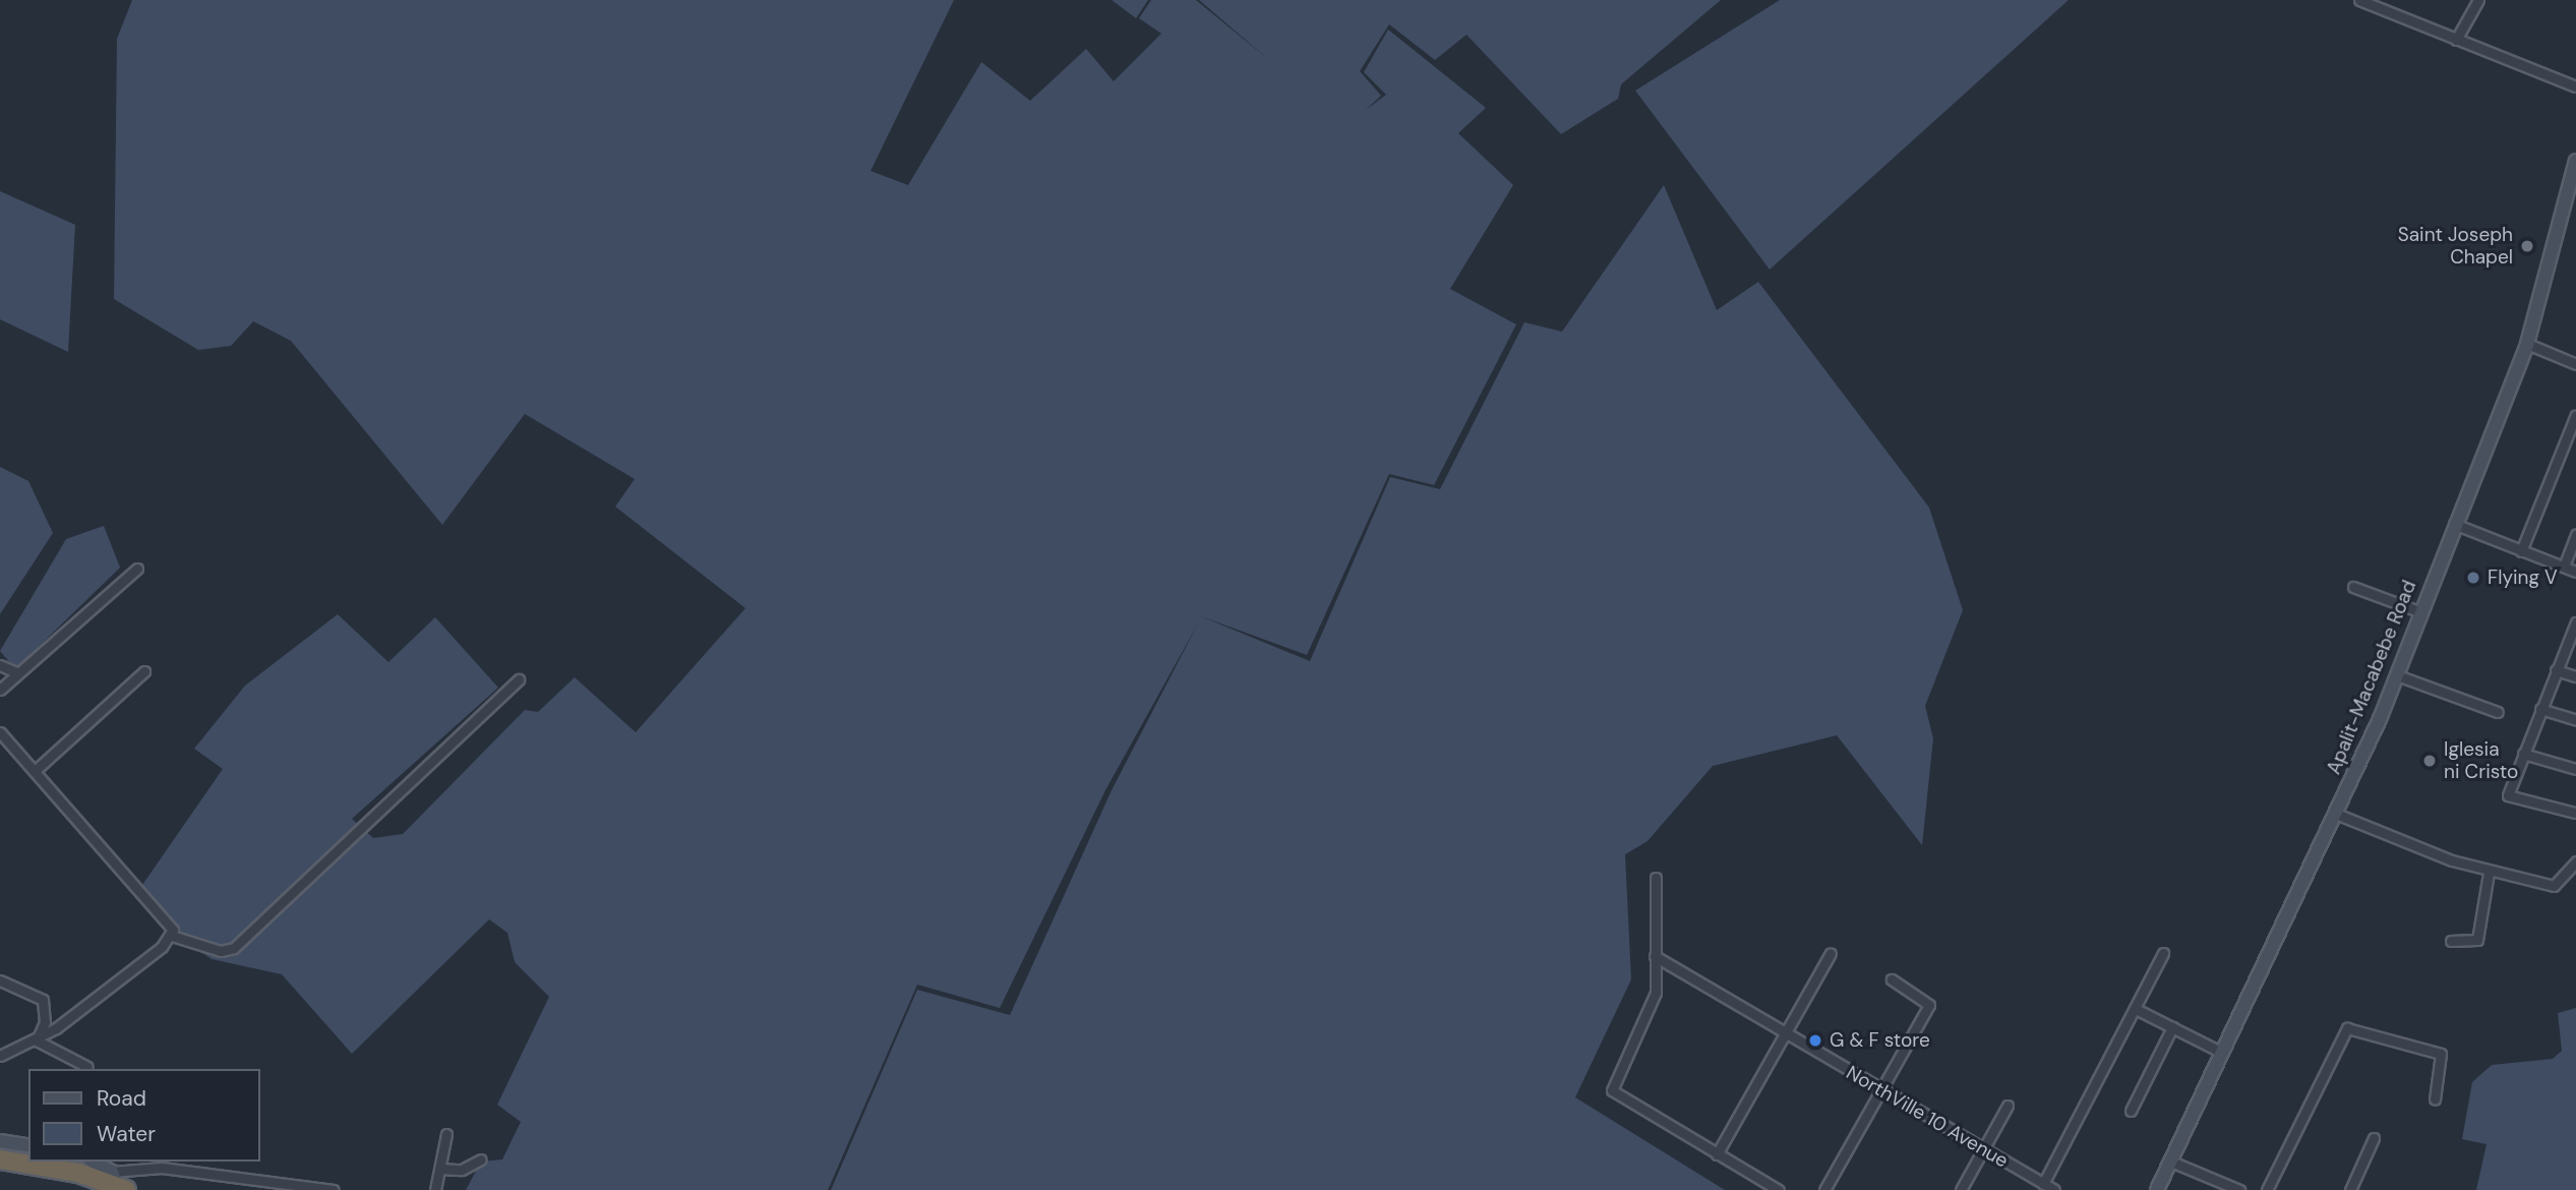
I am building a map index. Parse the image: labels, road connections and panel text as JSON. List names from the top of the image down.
{
  "streets": {
    "main road": ["Apalit-Macabebe Road"],
    "street": ["NorthVille 10 Avenue"]
  },
  "places": [
    "Saint Joseph Chapel",
    "Flying V",
    "Iglesia ni Cristo",
    "G & F store"
  ],
  "legend": ["Road", "Water"]
}
